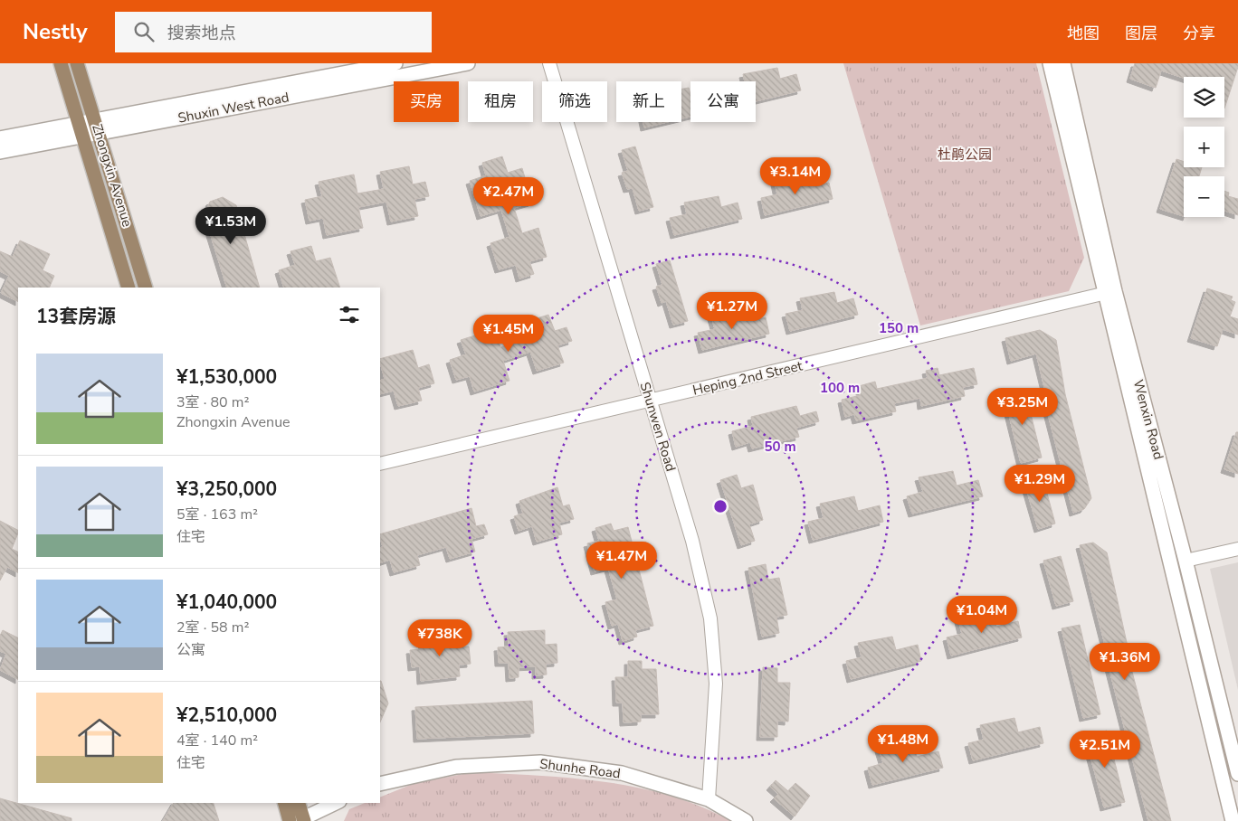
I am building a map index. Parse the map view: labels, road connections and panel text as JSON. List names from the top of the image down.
{
  "streets": {
    "main road": [
      "Shuxin West Road",
      "Zhongxin Avenue",
      "Wenxin Road",
      "Shunhe Road"
    ],
    "street": ["Heping 2nd Street", "Shunwen Road"]
  },
  "crossings": [
    ["Shuxin West Road", "Zhongxin Avenue"],
    ["Heping 2nd Street", "Wenxin Road"],
    ["Heping 2nd Street", "Shunwen Road"],
    ["Shunwen Road", "Shunhe Road"]
  ],
  "parks": ["杜鹃公园"],
  "page": {
    "header": "Nestly",
    "search": "搜索地点",
    "nav": ["地图", "图层", "分享"],
    "map_buttons": ["+", "−"],
    "chip": [
      "买房",
      "租房",
      "筛选",
      "新上",
      "公寓"
    ],
    "price": [
      "¥3.14M",
      "¥2.47M",
      "¥1.53M",
      "¥1.27M",
      "¥1.45M",
      "¥3.25M",
      "¥1.29M",
      "¥1.47M",
      "¥1.04M",
      "¥738K",
      "¥1.36M",
      "¥1.48M",
      "¥2.51M"
    ],
    "heading": "13套房源",
    "list": [
      {
        "name": "¥1,530,000",
        "note": "3室 · 80 m² · Zhongxin Avenue"
      },
      {
        "name": "¥3,250,000",
        "note": "5室 · 163 m² · 住宅"
      },
      {
        "name": "¥1,040,000",
        "note": "2室 · 58 m² · 公寓"
      },
      {
        "name": "¥2,510,000",
        "note": "4室 · 140 m² · 住宅"
      }
    ]
  },
  "rings": ["150 m", "100 m", "50 m"]
}
